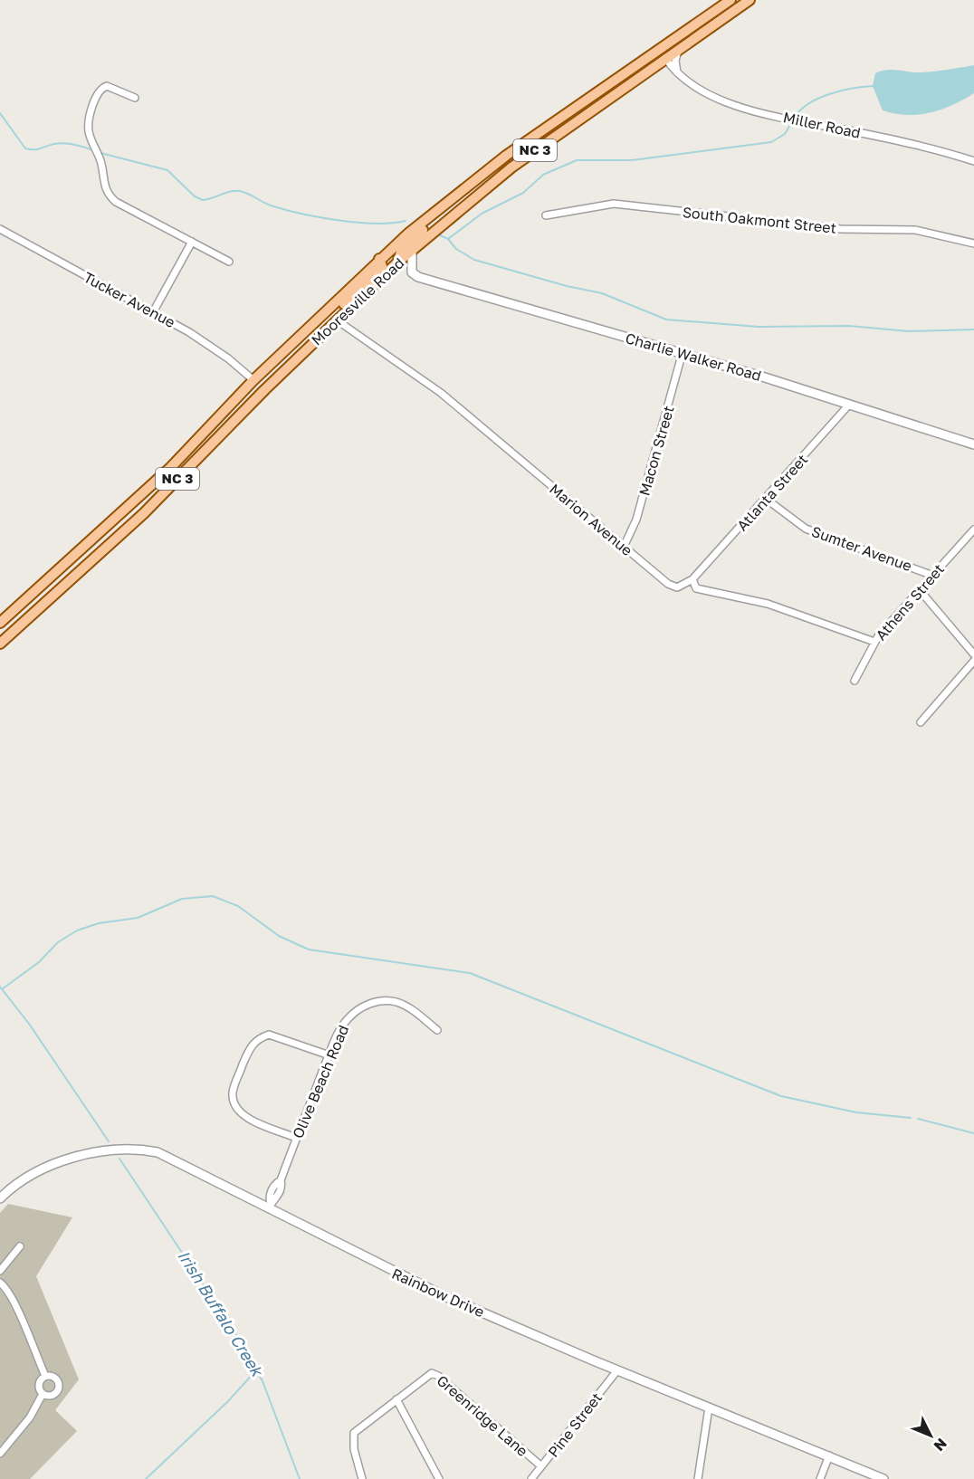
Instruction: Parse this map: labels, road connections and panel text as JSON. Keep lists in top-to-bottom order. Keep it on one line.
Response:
{"streets":{"main road":["NC 3","Mooresville Road"],"street":["Miller Road","South Oakmont Street","Tucker Avenue","Charlie Walker Road","Macon Street","Atlanta Street","Marion Avenue","Sumter Avenue","Athens Street","Olive Beach Road","Rainbow Drive","Greenridge Lane","Pine Street"]},"crossings":[["Miller Road","Mooresville Road"],["Tucker Avenue","Mooresville Road"],["Mooresville Road","Charlie Walker Road"],["Mooresville Road","Marion Avenue"],["Charlie Walker Road","Macon Street"],["Charlie Walker Road","Atlanta Street"],["Macon Street","Marion Avenue"],["Atlanta Street","Marion Avenue"],["Atlanta Street","Sumter Avenue"],["Sumter Avenue","Athens Street"],["Olive Beach Road","Rainbow Drive"],["Rainbow Drive","Pine Street"],["Greenridge Lane","Pine Street"]],"water":["Irish Buffalo Creek"],"north":"bottom right"}
